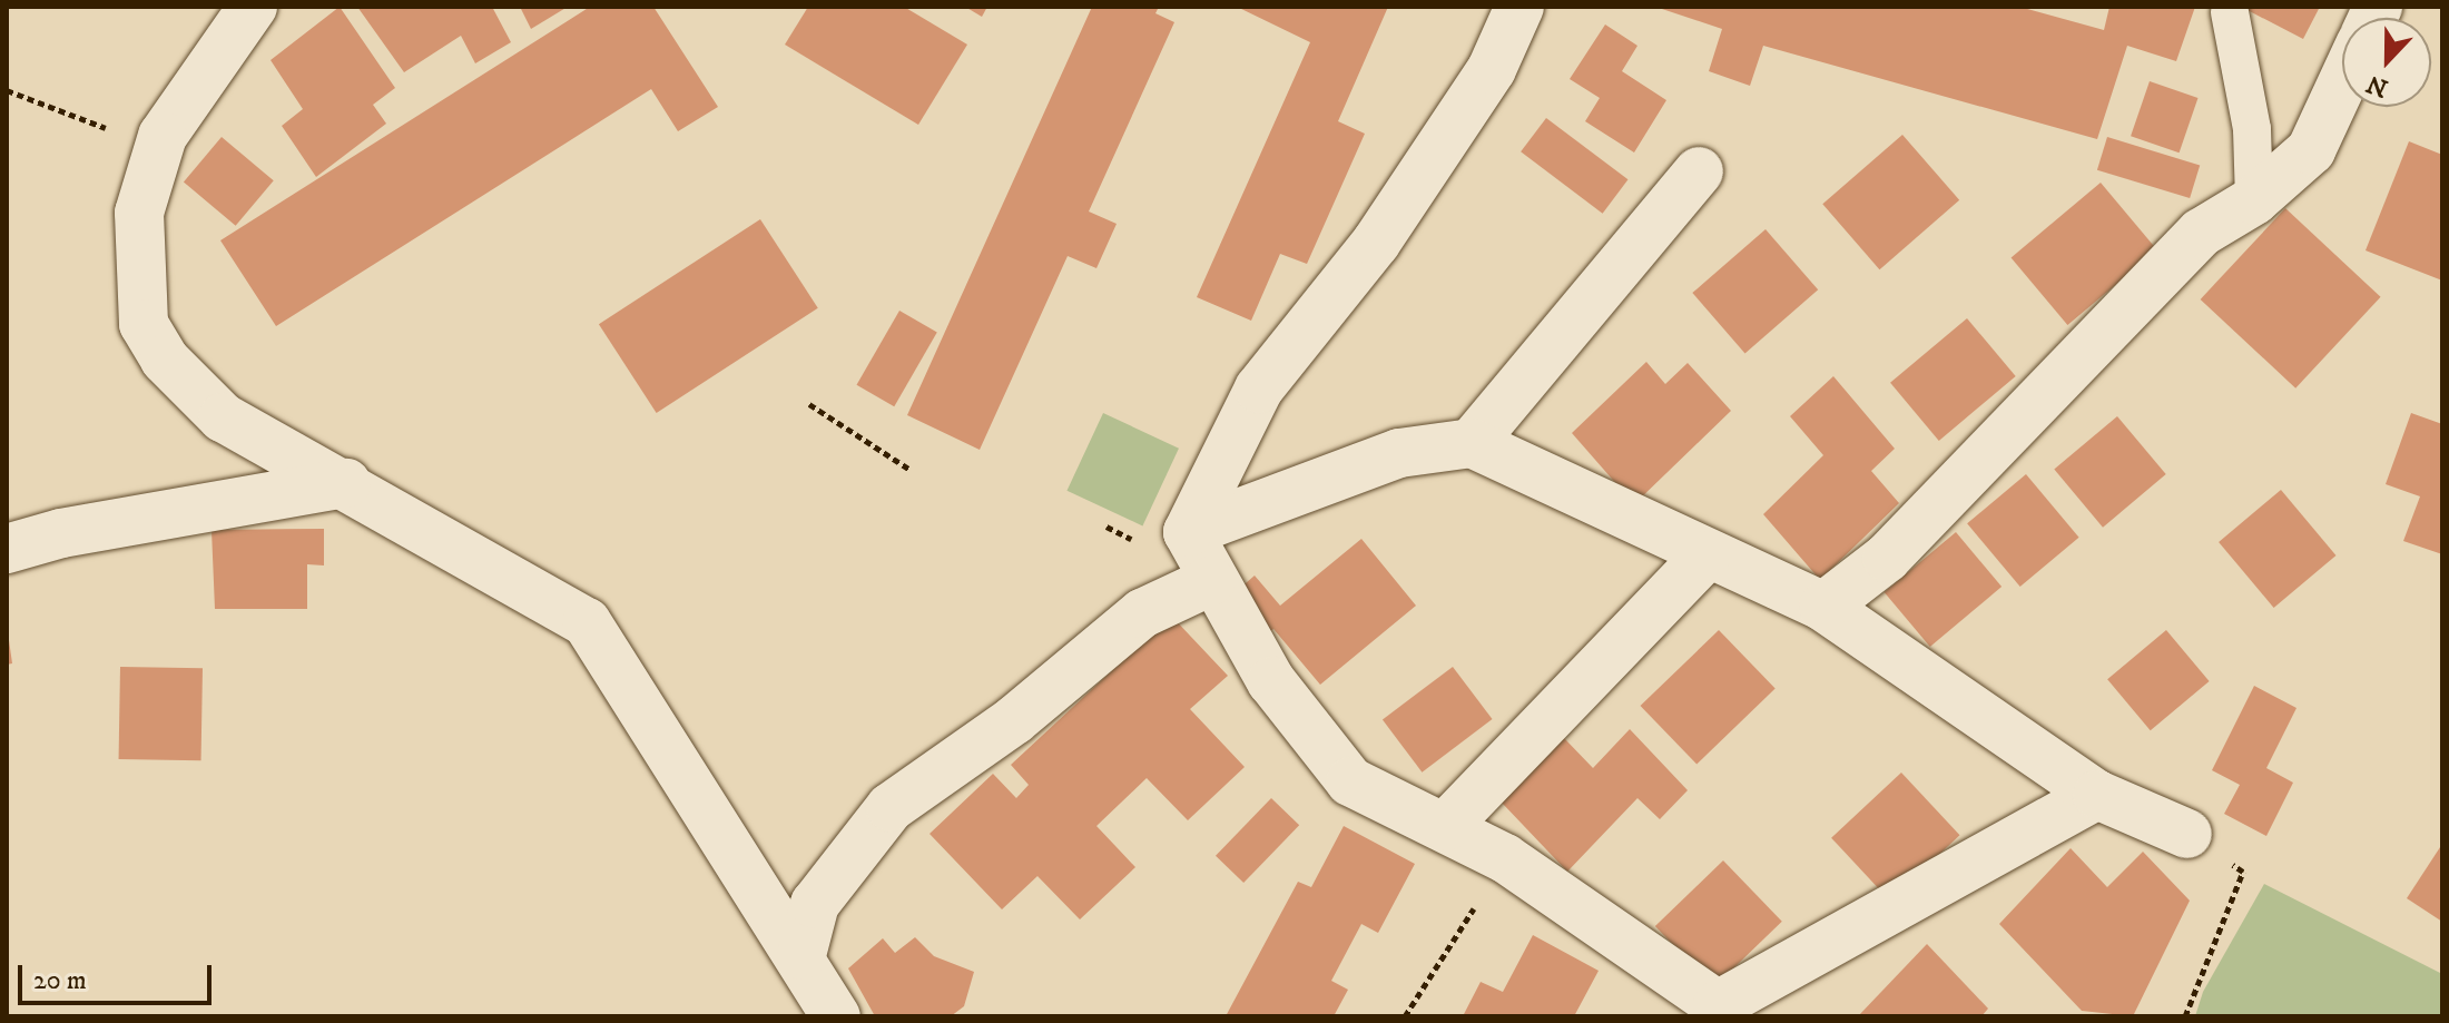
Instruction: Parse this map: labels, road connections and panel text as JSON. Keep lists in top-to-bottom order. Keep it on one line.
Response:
{"scale_bar":"20 m","north":"bottom"}
